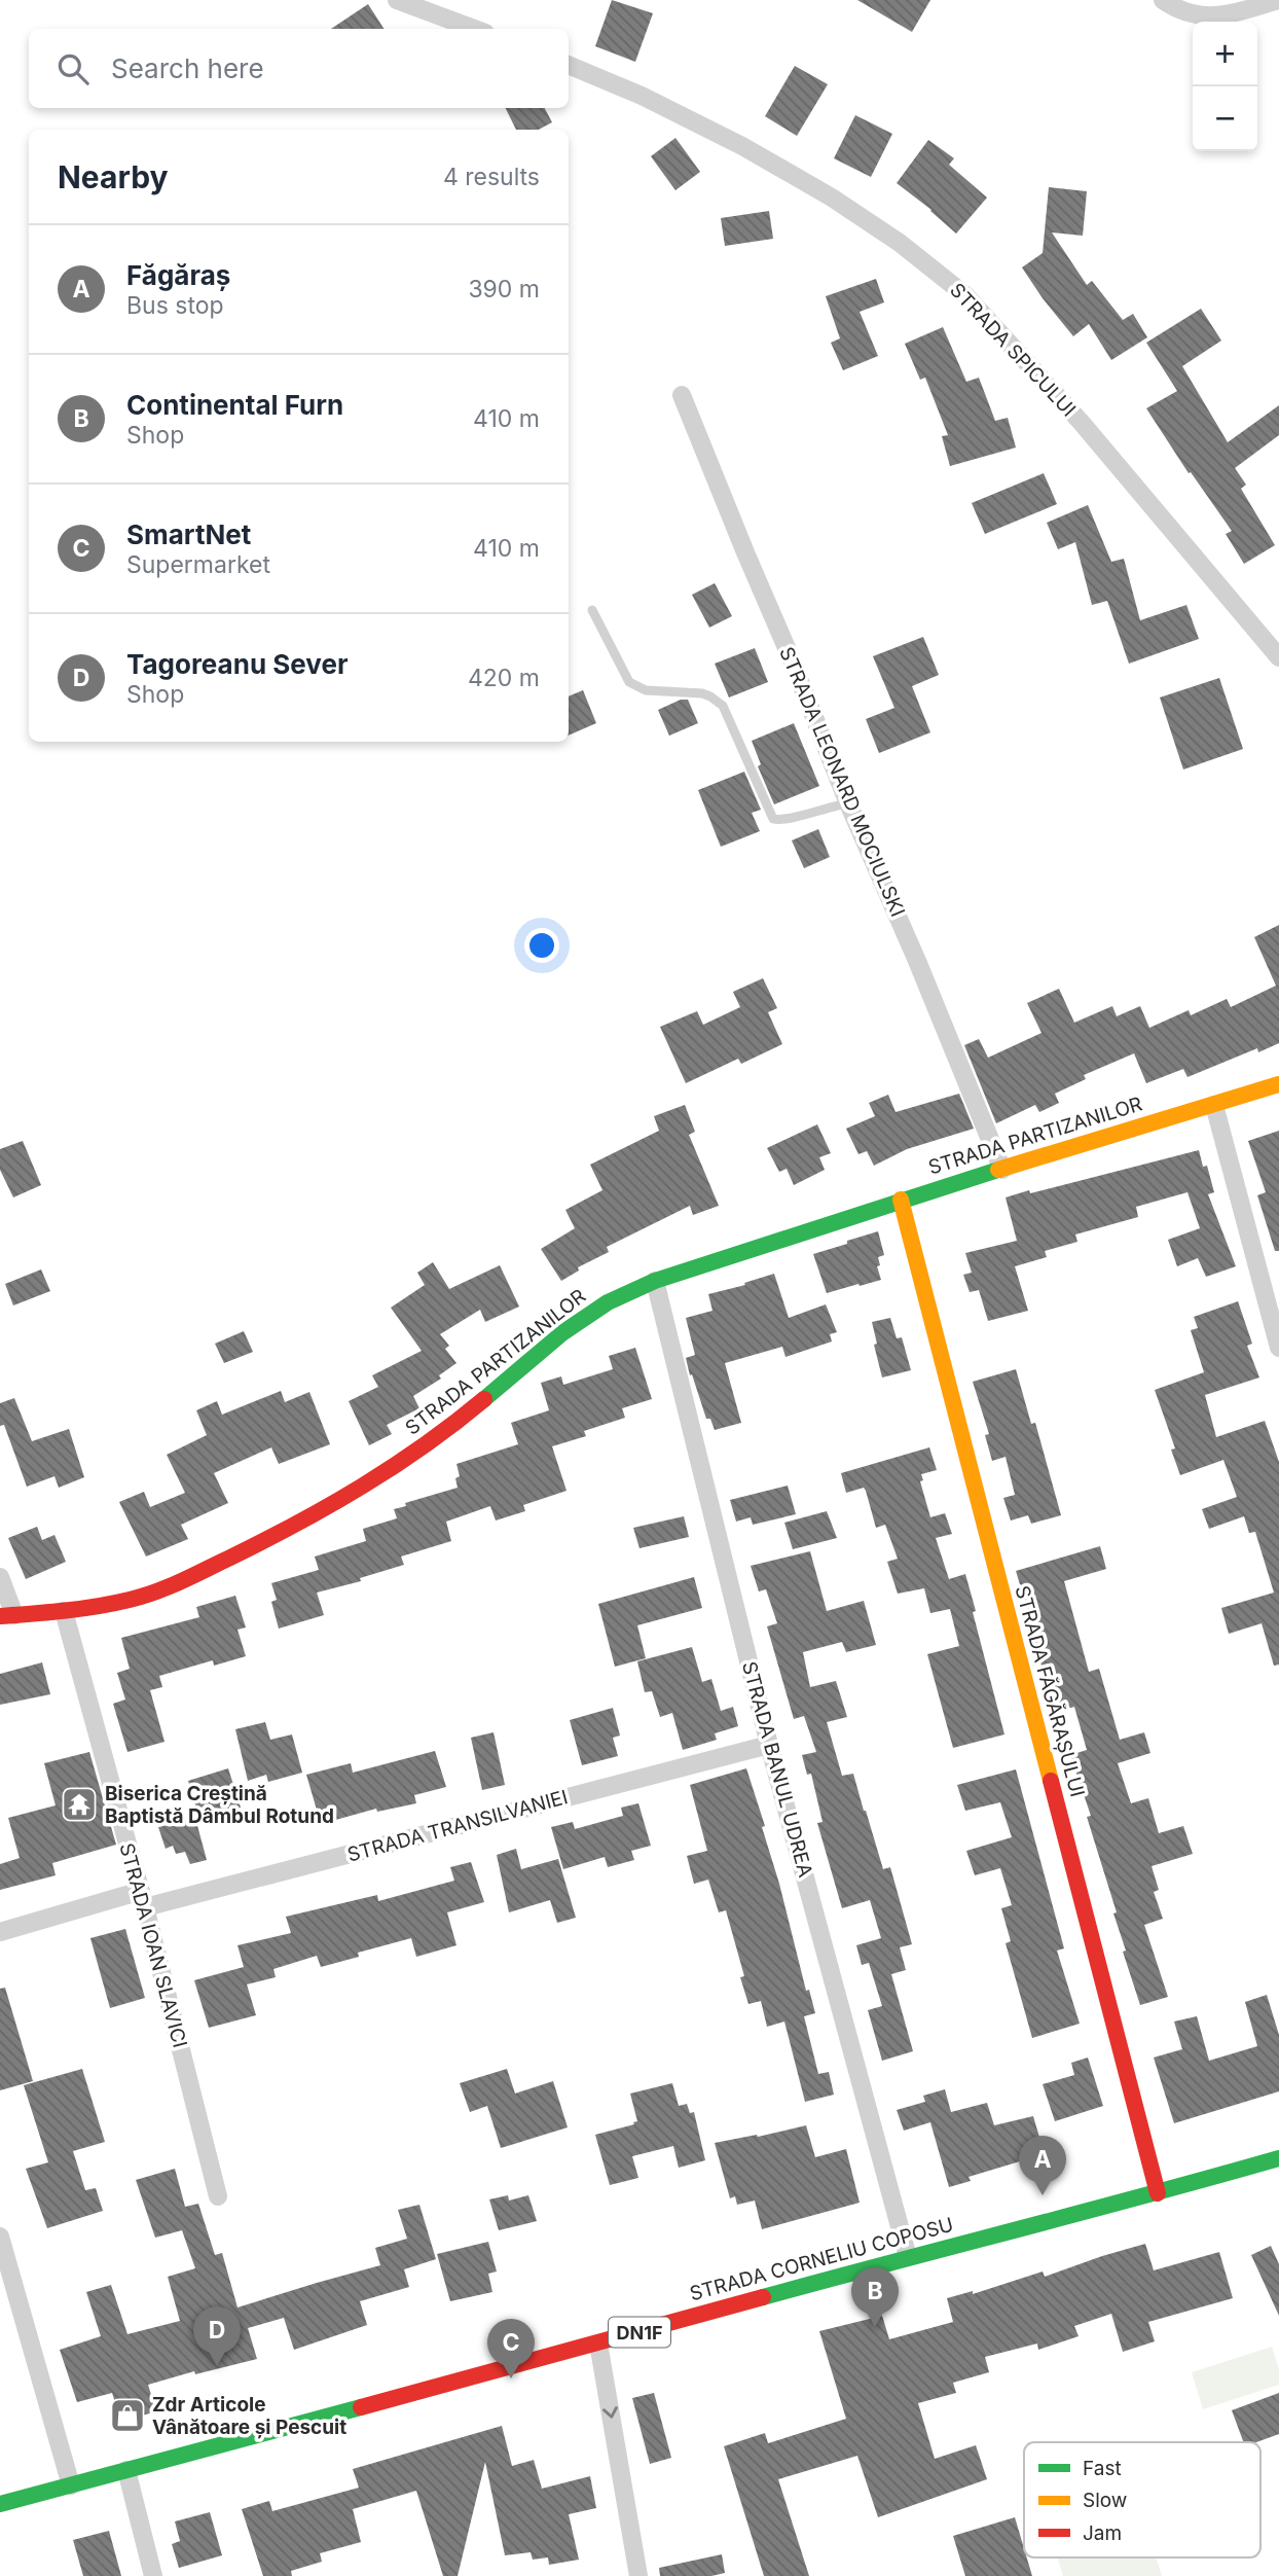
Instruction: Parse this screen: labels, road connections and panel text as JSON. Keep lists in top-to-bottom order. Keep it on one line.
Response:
{"streets":{"street":["STRADA SPICULUI","STRADA LEONARD MOCIULSKI","STRADA PARTIZANILOR","STRADA FĂGĂRAȘULUI","STRADA BANUL UDREA","STRADA TRANSILVANIEI","STRADA IOAN SLAVICI","STRADA CORNELIU COPOSU","DN1F"]},"crossings":[["STRADA LEONARD MOCIULSKI","STRADA PARTIZANILOR"],["STRADA PARTIZANILOR","STRADA FĂGĂRAȘULUI"],["STRADA PARTIZANILOR","STRADA BANUL UDREA"],["STRADA PARTIZANILOR","STRADA IOAN SLAVICI"],["STRADA FĂGĂRAȘULUI","STRADA CORNELIU COPOSU"],["STRADA BANUL UDREA","STRADA TRANSILVANIEI"],["STRADA BANUL UDREA","STRADA CORNELIU COPOSU"],["STRADA TRANSILVANIEI","STRADA IOAN SLAVICI"]],"places":{"temple":["Biserica Creștină Baptistă Dâmbul Rotund"],"shop":["Zdr Articole Vânătoare și Pescuit"]},"legend":["Fast","Slow","Jam"],"page":{"map_buttons":["+","−"],"search":"Search here","heading":["Nearby","4 results"],"list":[{"mark":"A","name":"Făgăraș","note":"Bus stop","value":"390 m"},{"mark":"B","name":"Continental Furn","note":"Shop","value":"410 m"},{"mark":"C","name":"SmartNet","note":"Supermarket","value":"410 m"},{"mark":"D","name":"Tagoreanu Sever","note":"Shop","value":"420 m"}],"pins":["A","B","D","C"]}}
